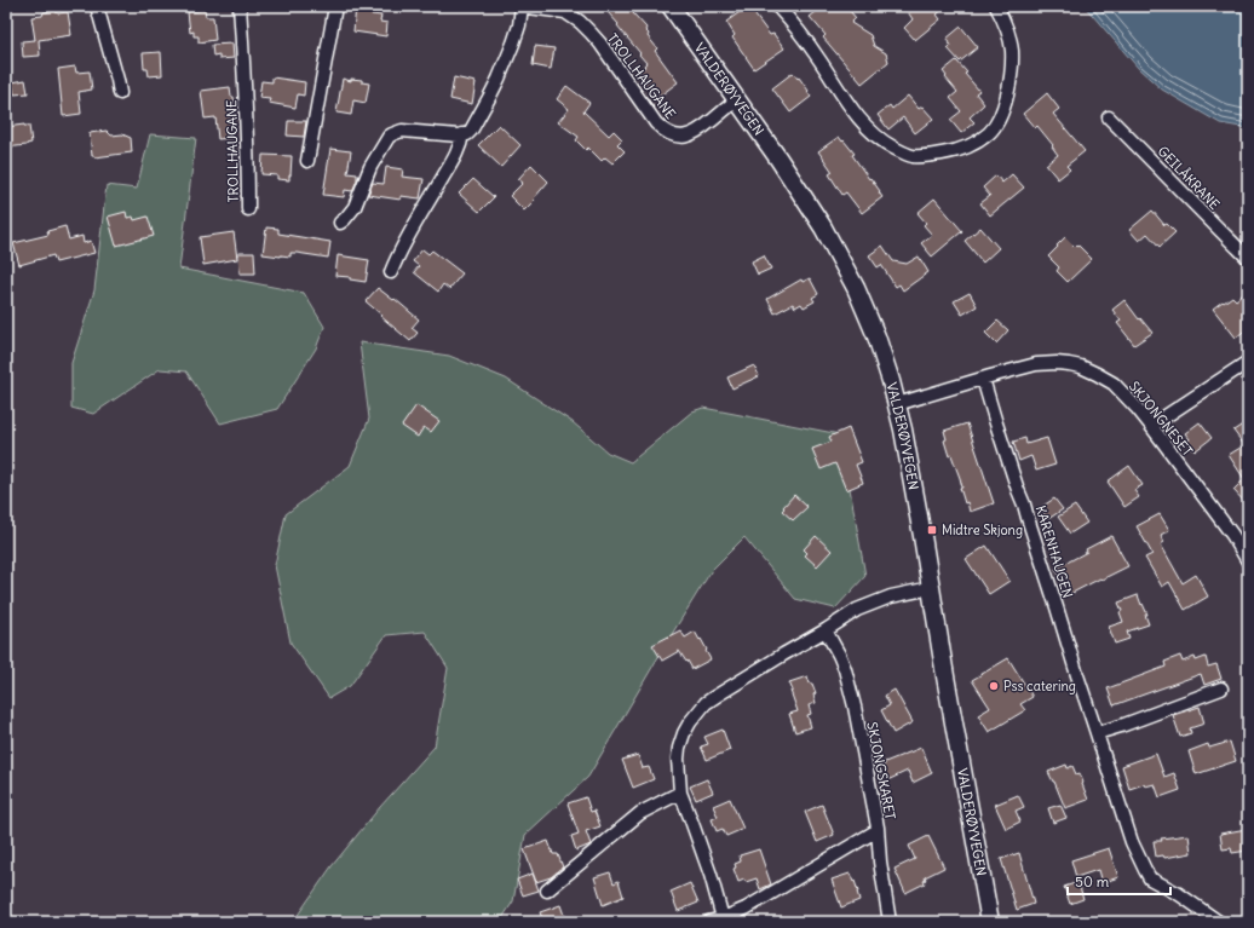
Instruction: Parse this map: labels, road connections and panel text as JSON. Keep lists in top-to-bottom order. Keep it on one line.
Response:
{"streets":{"main road":["VALDERØYVEGEN"],"street":["TROLLHAUGANE","GEILÅKRANE","SKJONGNESET","KARENHAUGEN","SKJONGSKARET"]},"crossings":[["TROLLHAUGANE","VALDERØYVEGEN"],["VALDERØYVEGEN","SKJONGNESET"],["SKJONGNESET","KARENHAUGEN"]],"places":{"transit":["Midtre Skjong"],"other":["Pss catering"]},"scale_bar":"50 m"}
